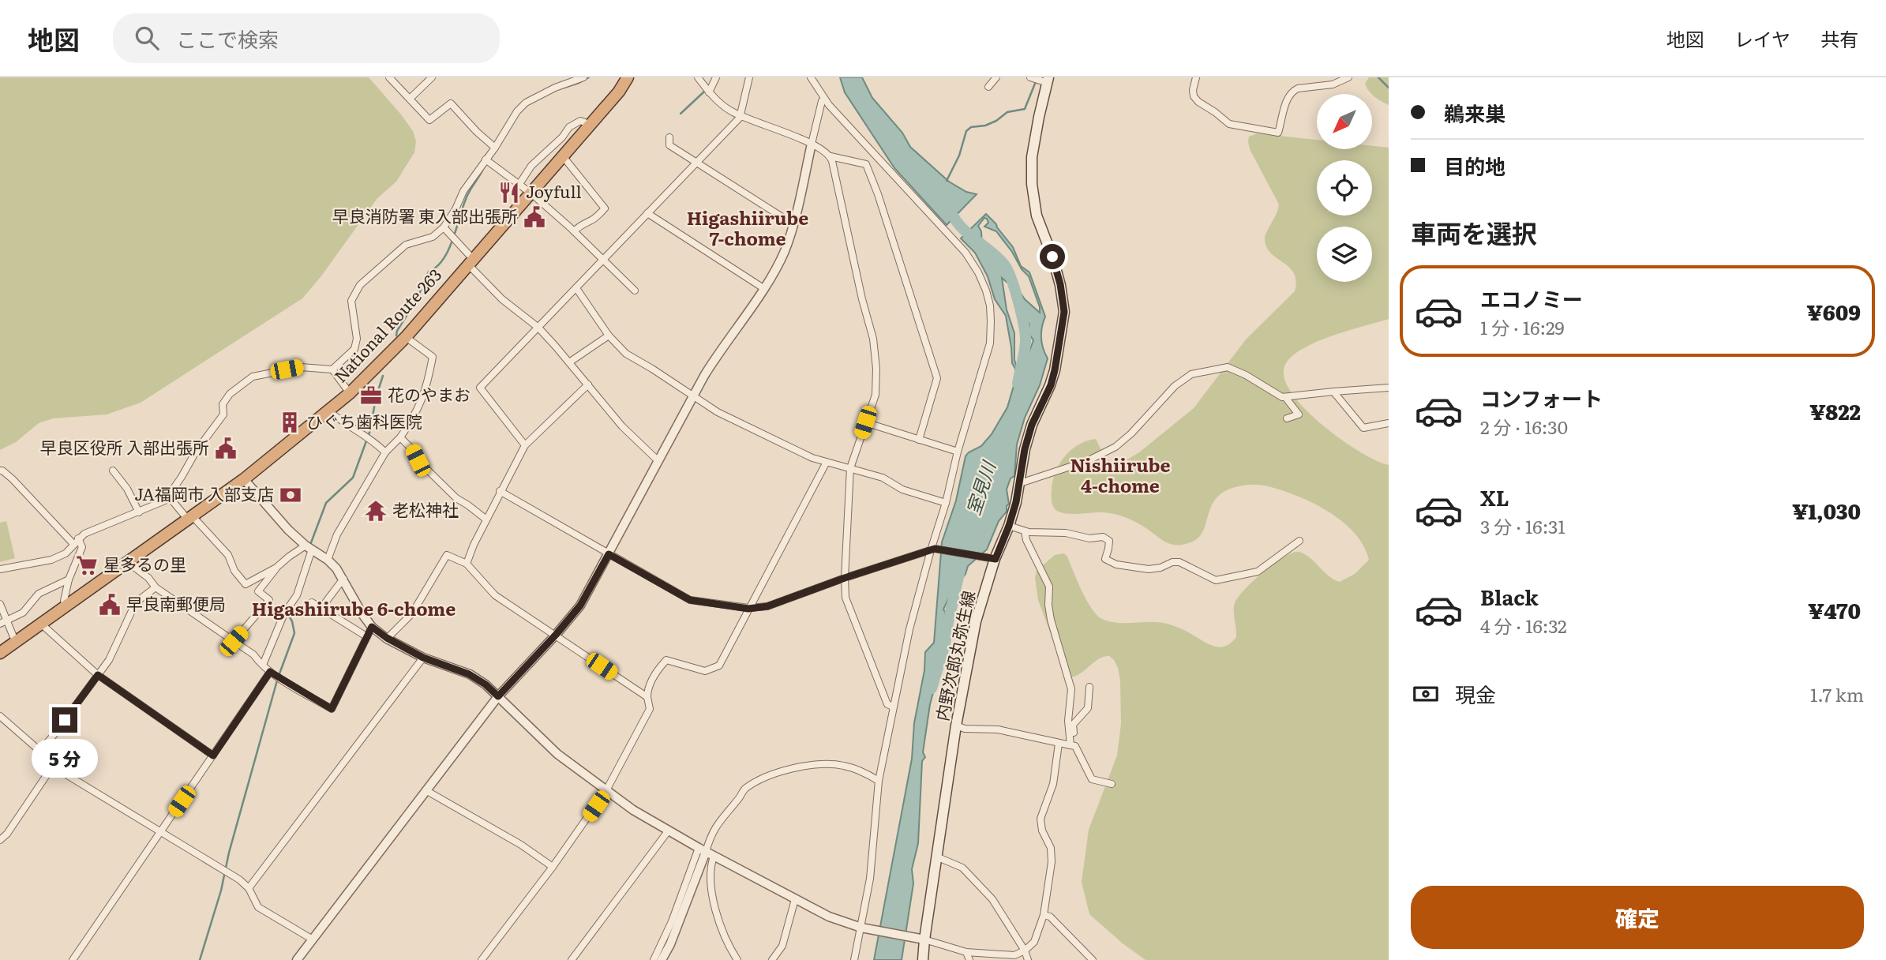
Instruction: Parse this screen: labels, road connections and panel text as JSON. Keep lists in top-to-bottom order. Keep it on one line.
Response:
{"streets":{"highway":["National Route 263"],"main road":["内野次郎丸弥生線"]},"districts":["Higashiirube 7-chome","Nishiirube 4-chome","Higashiirube 6-chome"],"water":["室見川"],"places":{"restaurant":["Joyfull"],"public building":["早良消防署 東入部出張所","早良区役所 入部出張所","早良南郵便局"],"office":["花のやまお"],"building":["ひぐち歯科医院"],"bank":["JA福岡市 入部支店"],"temple":["老松神社"],"supermarket":["星多るの里"]},"north":"bottom left","page":{"header":"地図","search":"ここで検索","nav":["地図","レイヤ","共有"],"banner":["鵜来巣","目的地"],"heading":"車両を選択","list":[{"name":"エコノミー","note":"1 分 · 16:29","value":"¥609"},{"name":"コンフォート","note":"2 分 · 16:30","value":"¥822"},{"name":"XL","note":"3 分 · 16:31","value":"¥1,030"},{"name":"Black","note":"4 分 · 16:32","value":"¥470"}],"pay":["現金","1.7 km"],"bubble":"5 分","buttons":"確定"}}
